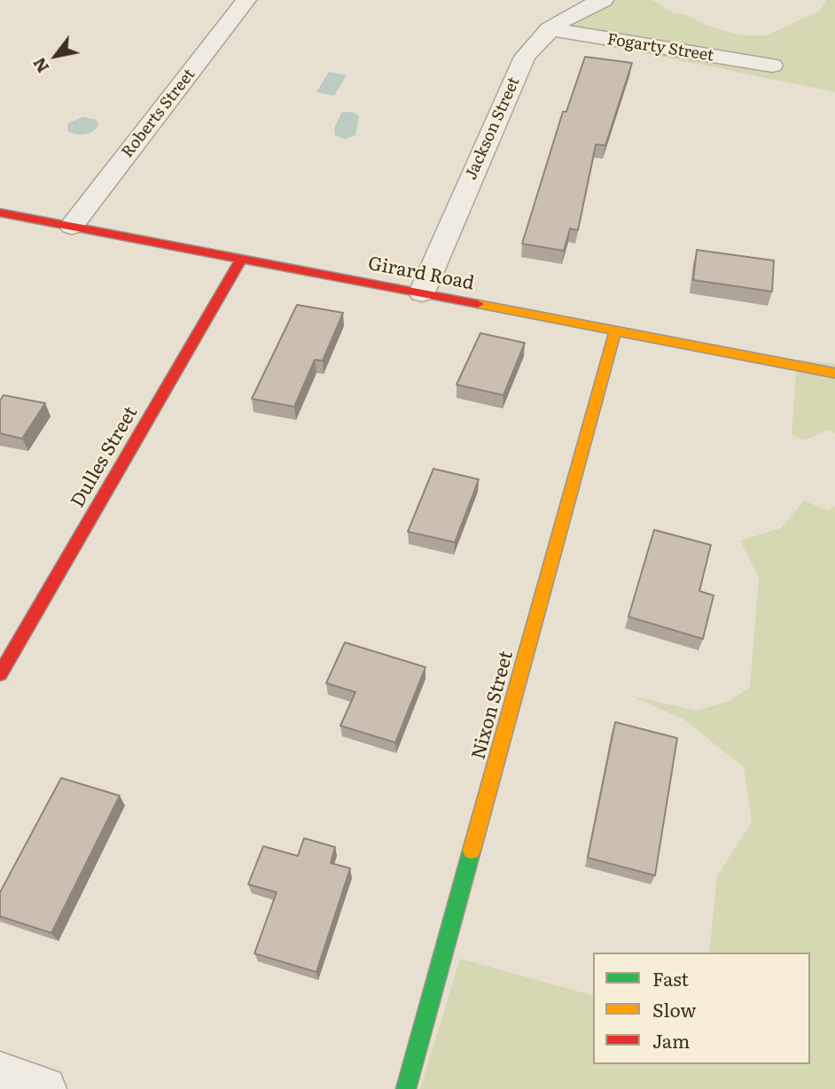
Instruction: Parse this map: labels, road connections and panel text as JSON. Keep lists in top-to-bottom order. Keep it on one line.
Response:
{"streets":{"street":["Fogarty Street","Roberts Street","Jackson Street","Girard Road","Dulles Street","Nixon Street"]},"crossings":[["Fogarty Street","Jackson Street"],["Roberts Street","Girard Road"],["Jackson Street","Girard Road"],["Girard Road","Dulles Street"],["Girard Road","Nixon Street"]],"legend":["Fast","Slow","Jam"],"north":"bottom left"}
